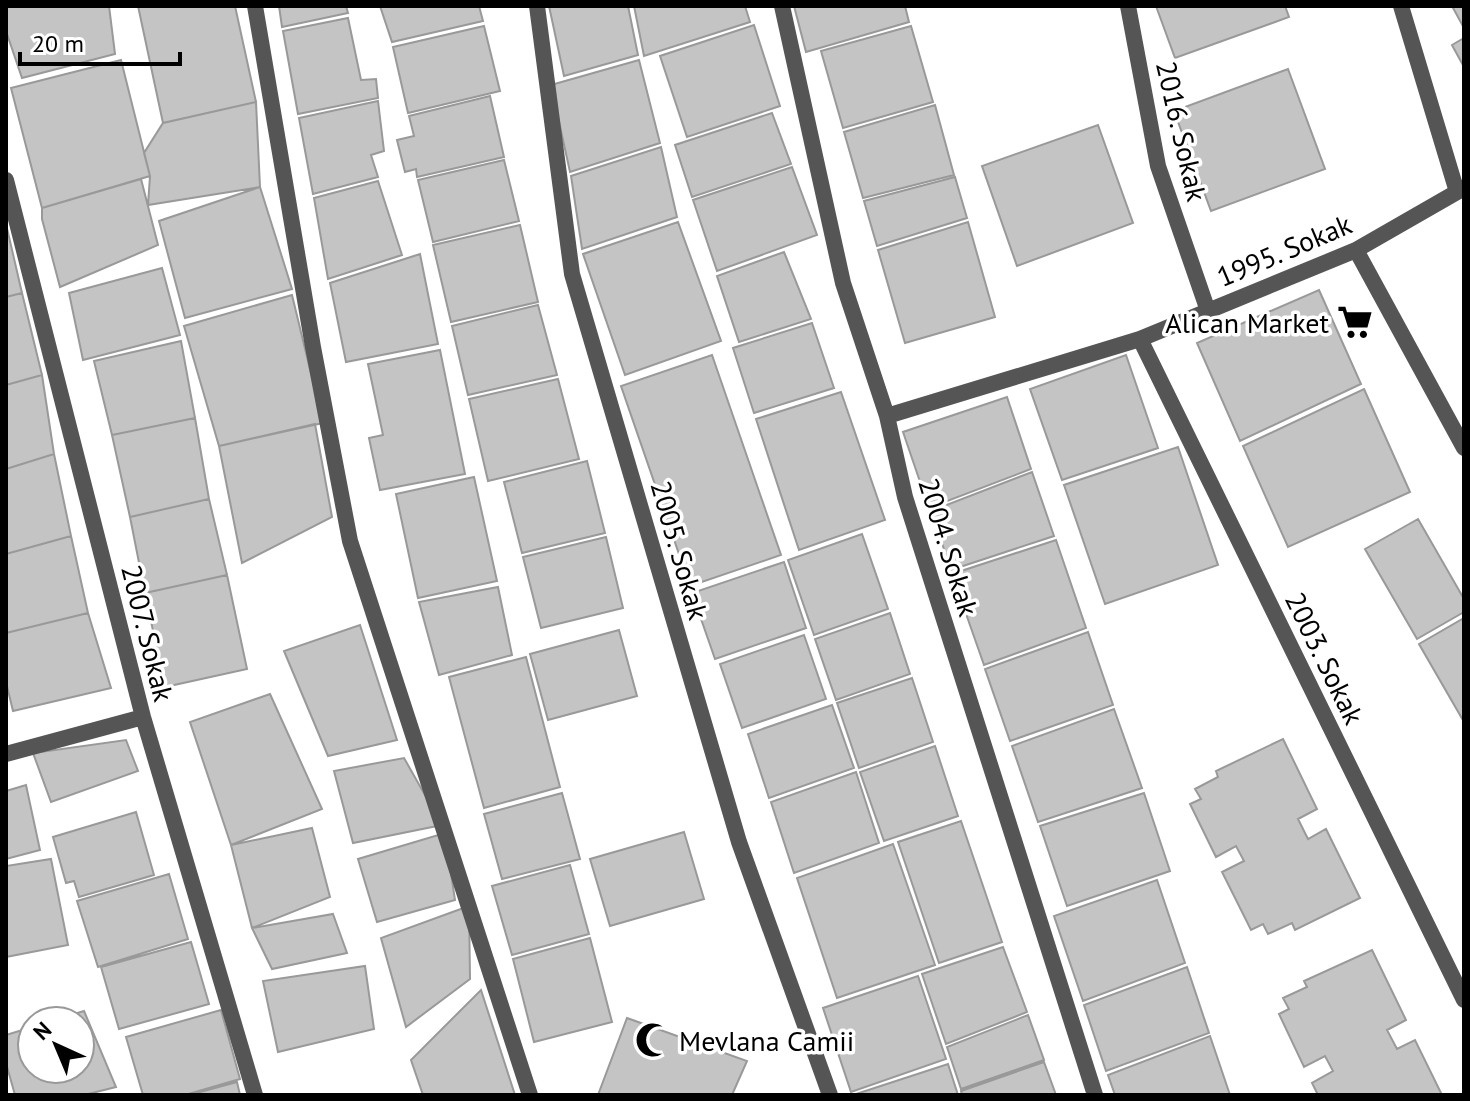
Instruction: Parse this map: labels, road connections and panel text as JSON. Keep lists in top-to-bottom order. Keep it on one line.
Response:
{"streets":{"street":["2016. Sokak","1995. Sokak","2004. Sokak","2005. Sokak","2007. Sokak","2003. Sokak"]},"crossings":[["2016. Sokak","1995. Sokak"],["1995. Sokak","2004. Sokak"],["1995. Sokak","2003. Sokak"]],"places":{"supermarket":["Alican Market"],"mosque":["Mevlana Camii"]},"scale_bar":"20 m","north":"top left"}
